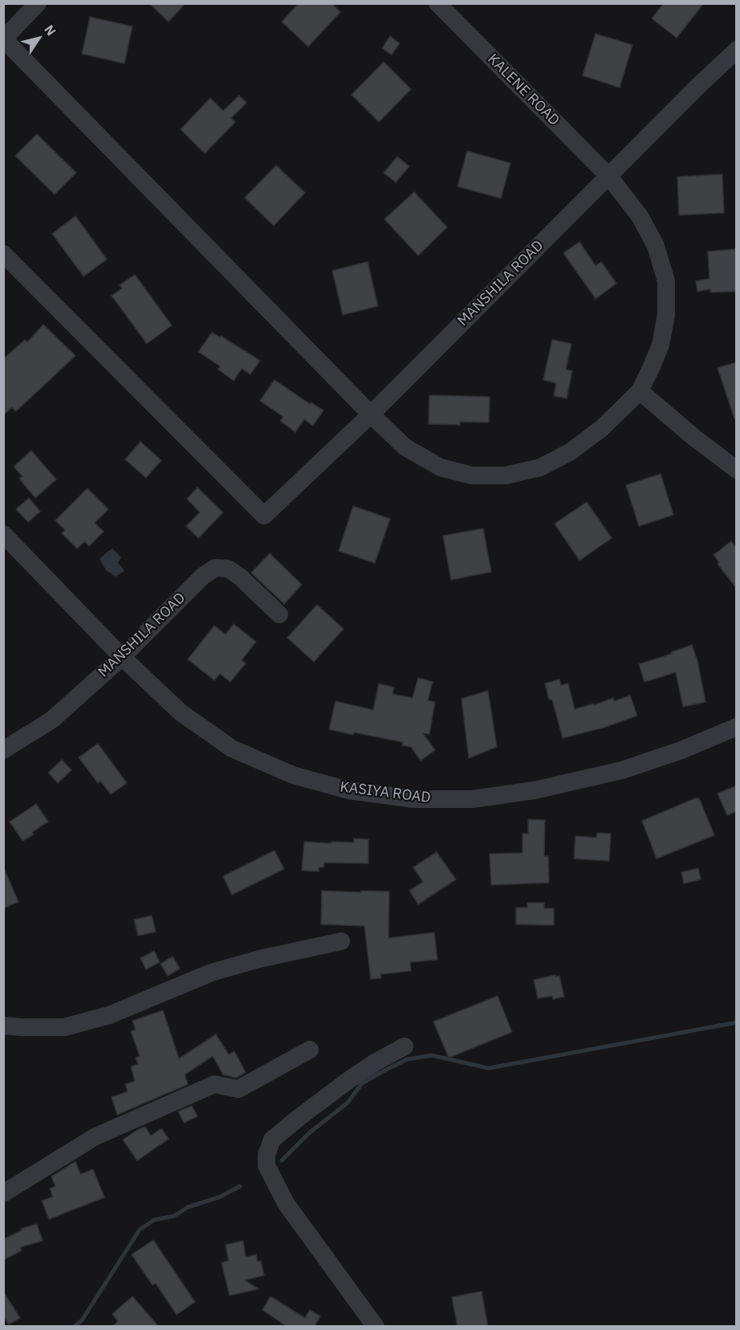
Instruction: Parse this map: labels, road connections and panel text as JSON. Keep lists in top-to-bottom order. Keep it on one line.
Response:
{"streets":{"street":["KALENE ROAD","MANSHILA ROAD","KASIYA ROAD"]},"crossings":[["KALENE ROAD","MANSHILA ROAD"],["MANSHILA ROAD","KASIYA ROAD"]],"north":"top right"}
